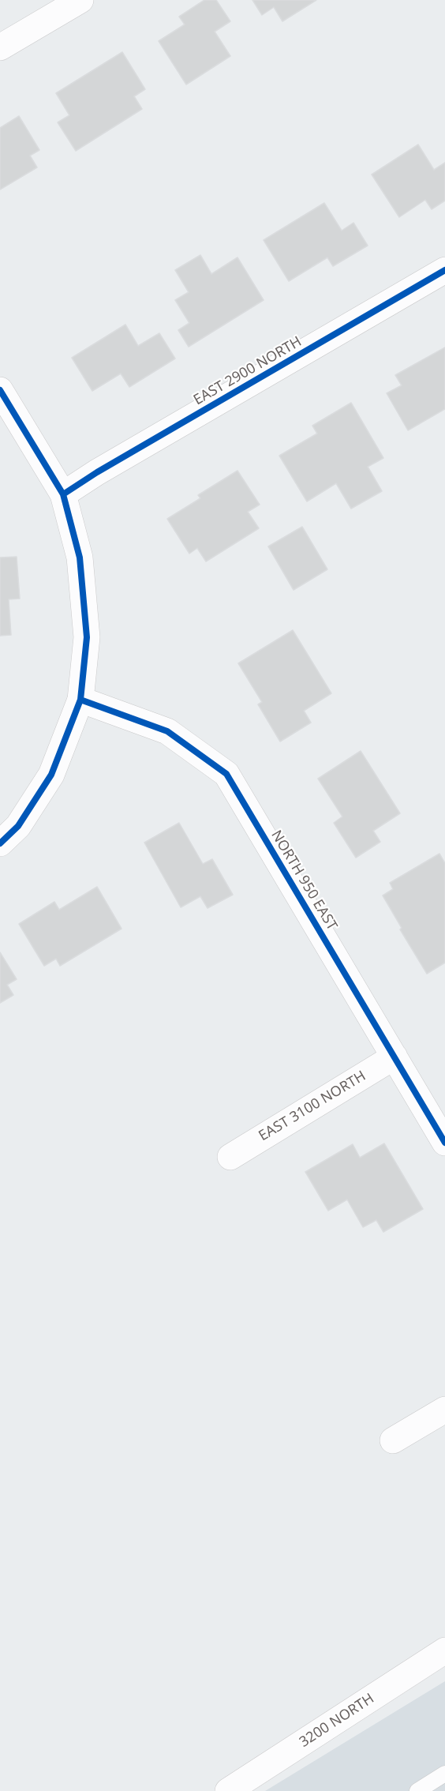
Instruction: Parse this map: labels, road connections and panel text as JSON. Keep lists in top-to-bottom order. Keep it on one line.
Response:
{"streets":{"street":["EAST 2900 NORTH","NORTH 950 EAST","EAST 3100 NORTH","3200 NORTH"]},"crossings":[["NORTH 950 EAST","EAST 3100 NORTH"]]}
